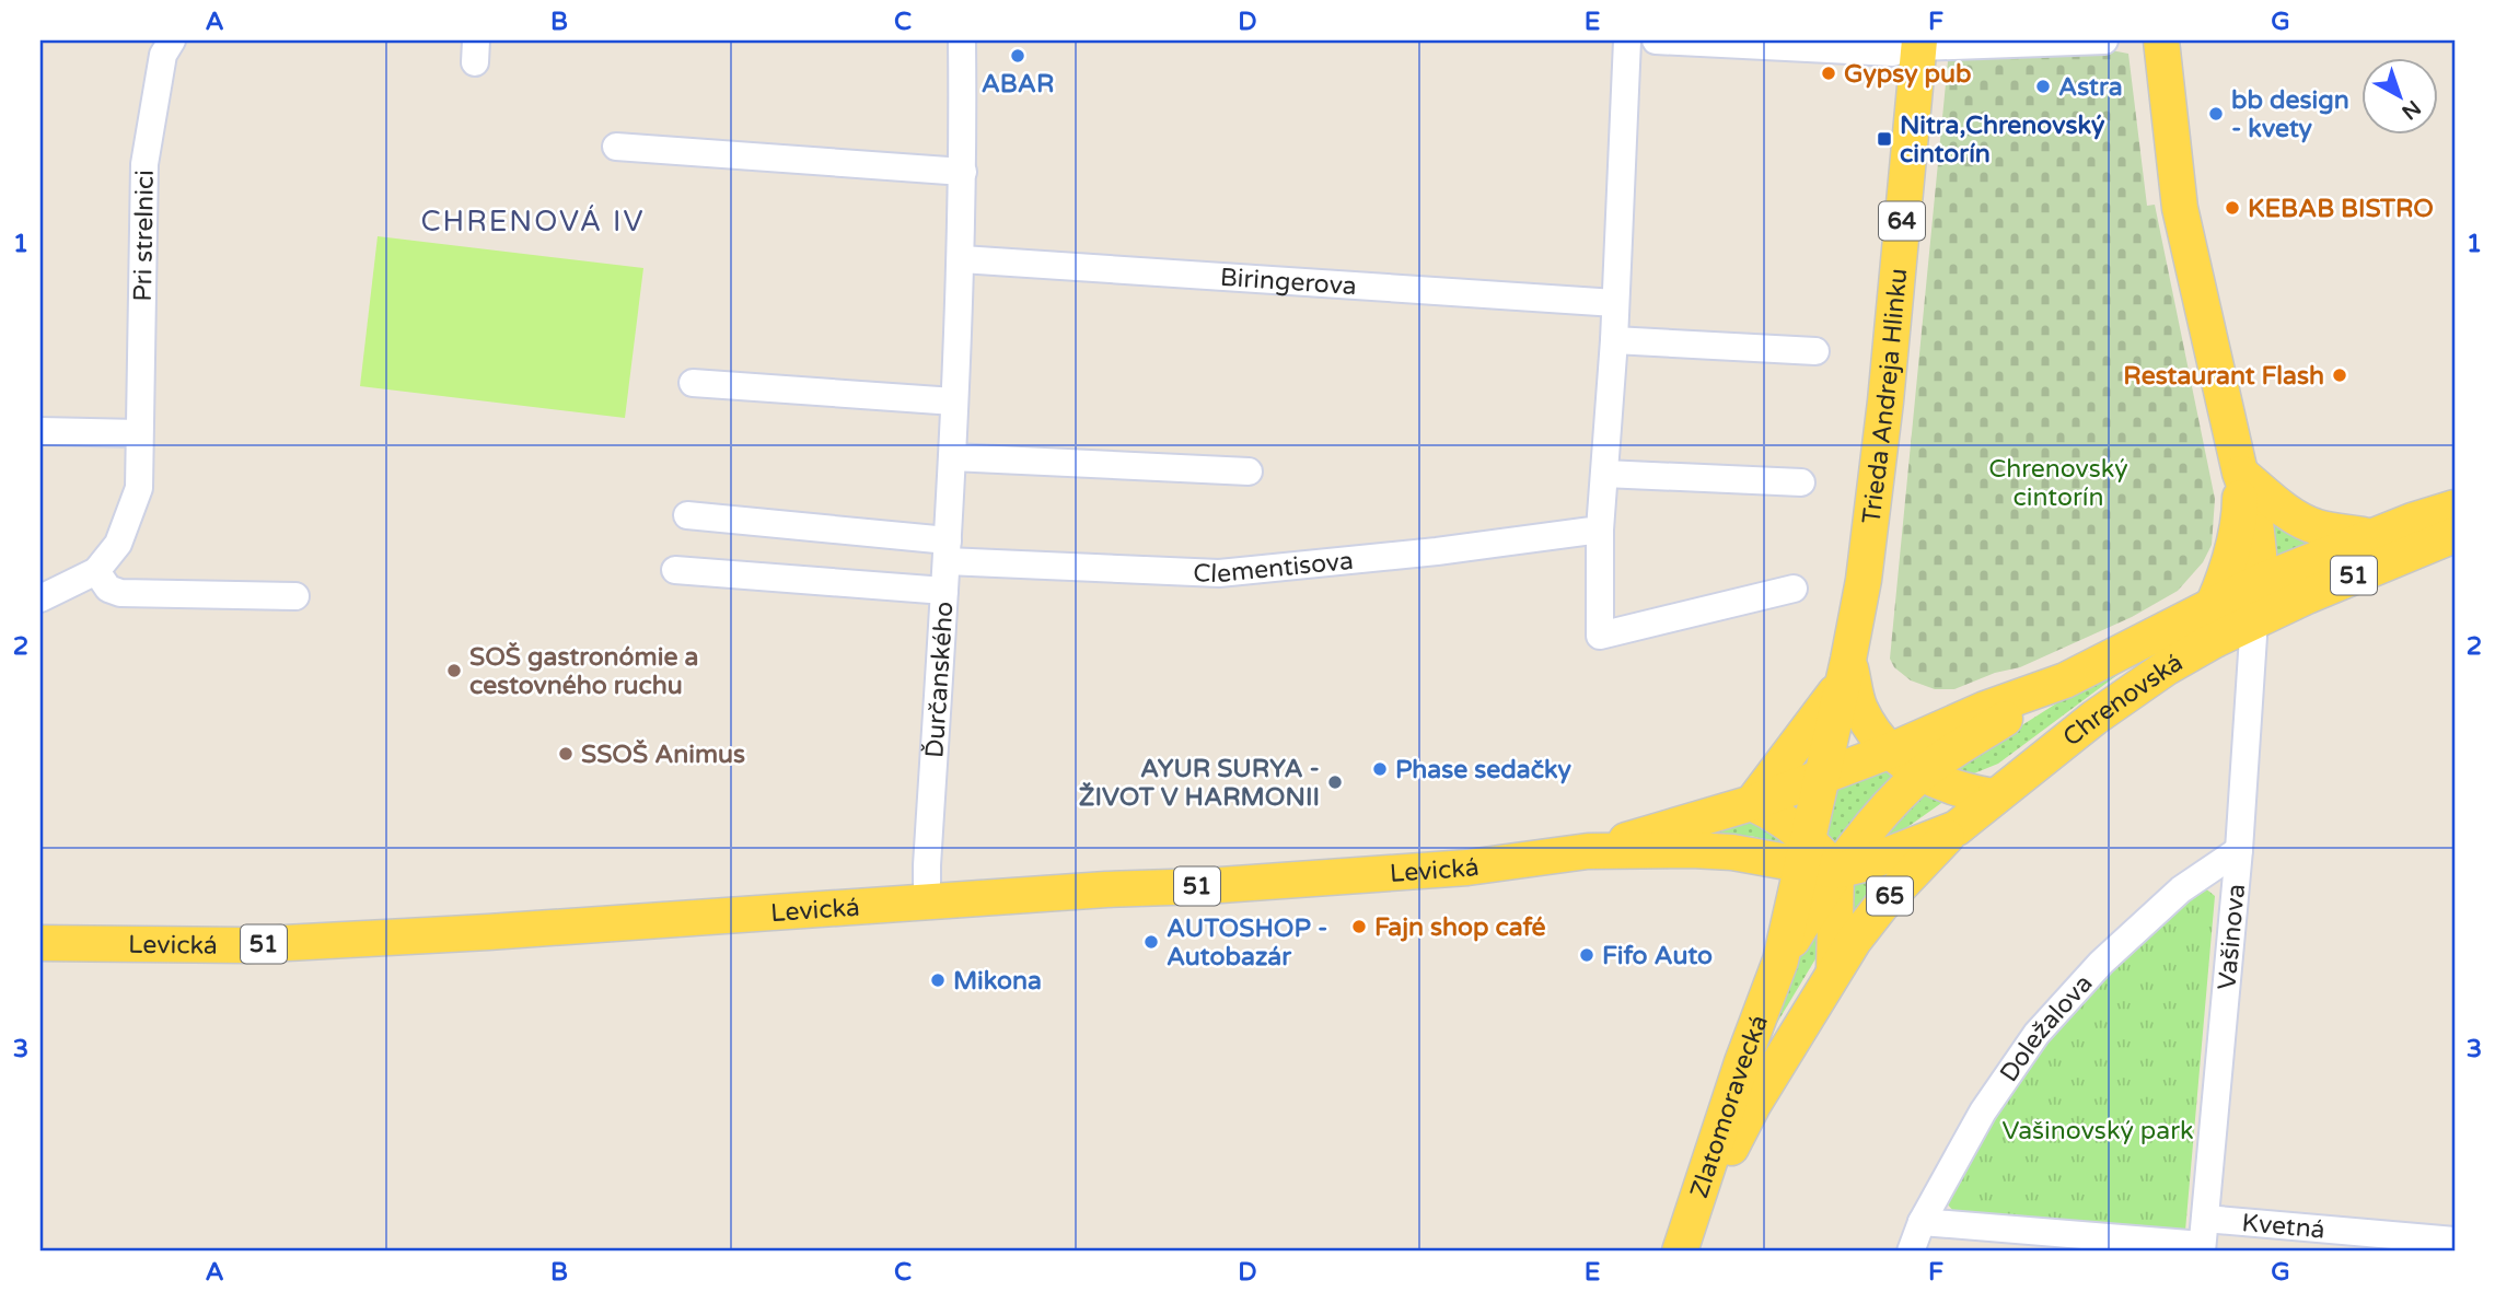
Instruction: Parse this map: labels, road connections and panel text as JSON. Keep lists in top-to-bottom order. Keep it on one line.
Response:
{"streets":{"main road":["64","Trieda Andreja Hlinku","51","Chrenovská","Levická","65","Zlatomoravecká"],"street":["Pri strelnici","Biringerova","Clementisova","Ďurčanského","Vašinova","Doležalova","Kvetná"]},"crossings":[["64","Trieda Andreja Hlinku"],["64","Chrenovská"],["64","65"],["Biringerova","Ďurčanského"],["Trieda Andreja Hlinku","65"],["Clementisova","Ďurčanského"],["51","Chrenovská"],["51","Levická"],["51","65"],["Ďurčanského","Levická"],["Chrenovská","Levická"],["Chrenovská","65"],["Chrenovská","Vašinova"],["Levická","65"],["65","Zlatomoravecká"],["Vašinova","Doležalova"],["Vašinova","Kvetná"],["Doležalova","Kvetná"]],"districts":["CHRENOVÁ IV"],"parks":["Chrenovský cintorín","Vašinovský park"],"places":{"other":["ABAR","Gypsy pub","Astra","bb design - kvety","KEBAB BISTRO","Restaurant Flash","SOŠ gastronómie a cestovného ruchu","SSOŠ Animus","Phase sedačky","AYUR SURYA - ŽIVOT V HARMONII","Fajn shop café","AUTOSHOP - Autobazár","Fifo Auto","Mikona"],"transit":["Nitra,Chrenovský cintorín"]},"north":"bottom right","grid":{"columns":["A","B","C","D","E","F","G"],"rows":["1","2","3"]}}
